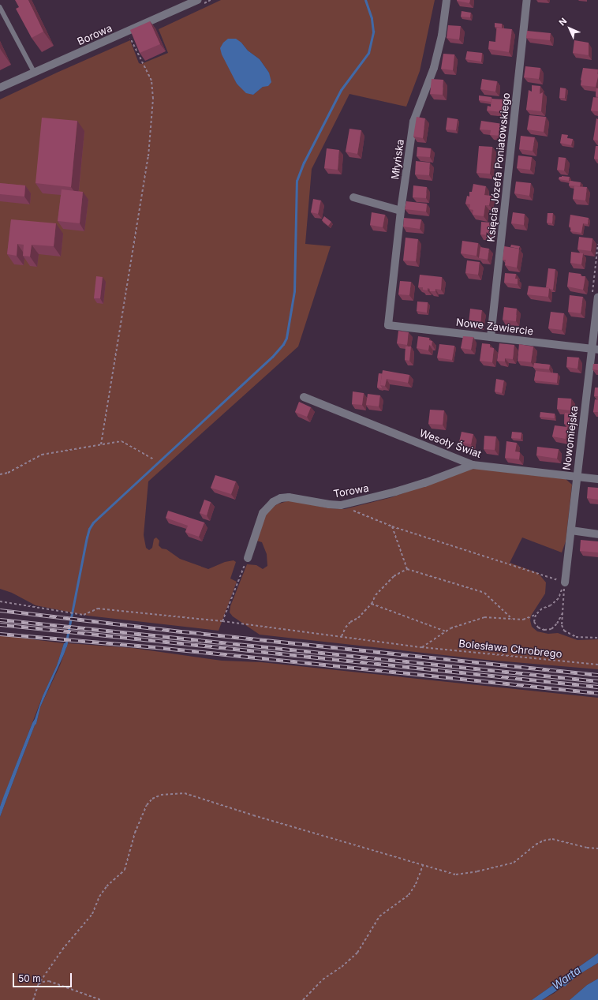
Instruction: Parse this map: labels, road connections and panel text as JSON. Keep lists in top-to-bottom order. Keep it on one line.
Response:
{"streets":{"street":["Borowa","Młyńska","Księcia Józefa Poniatowskiego","Nowe Zawiercie","Nowomiejska","Wesoły Świat","Torowa"],"path":["Bolesława Chrobrego"]},"crossings":[["Młyńska","Nowe Zawiercie"],["Księcia Józefa Poniatowskiego","Nowe Zawiercie"],["Nowe Zawiercie","Nowomiejska"],["Nowomiejska","Wesoły Świat"],["Wesoły Świat","Torowa"]],"water":["Warta"],"scale_bar":"50 m","north":"top left"}
